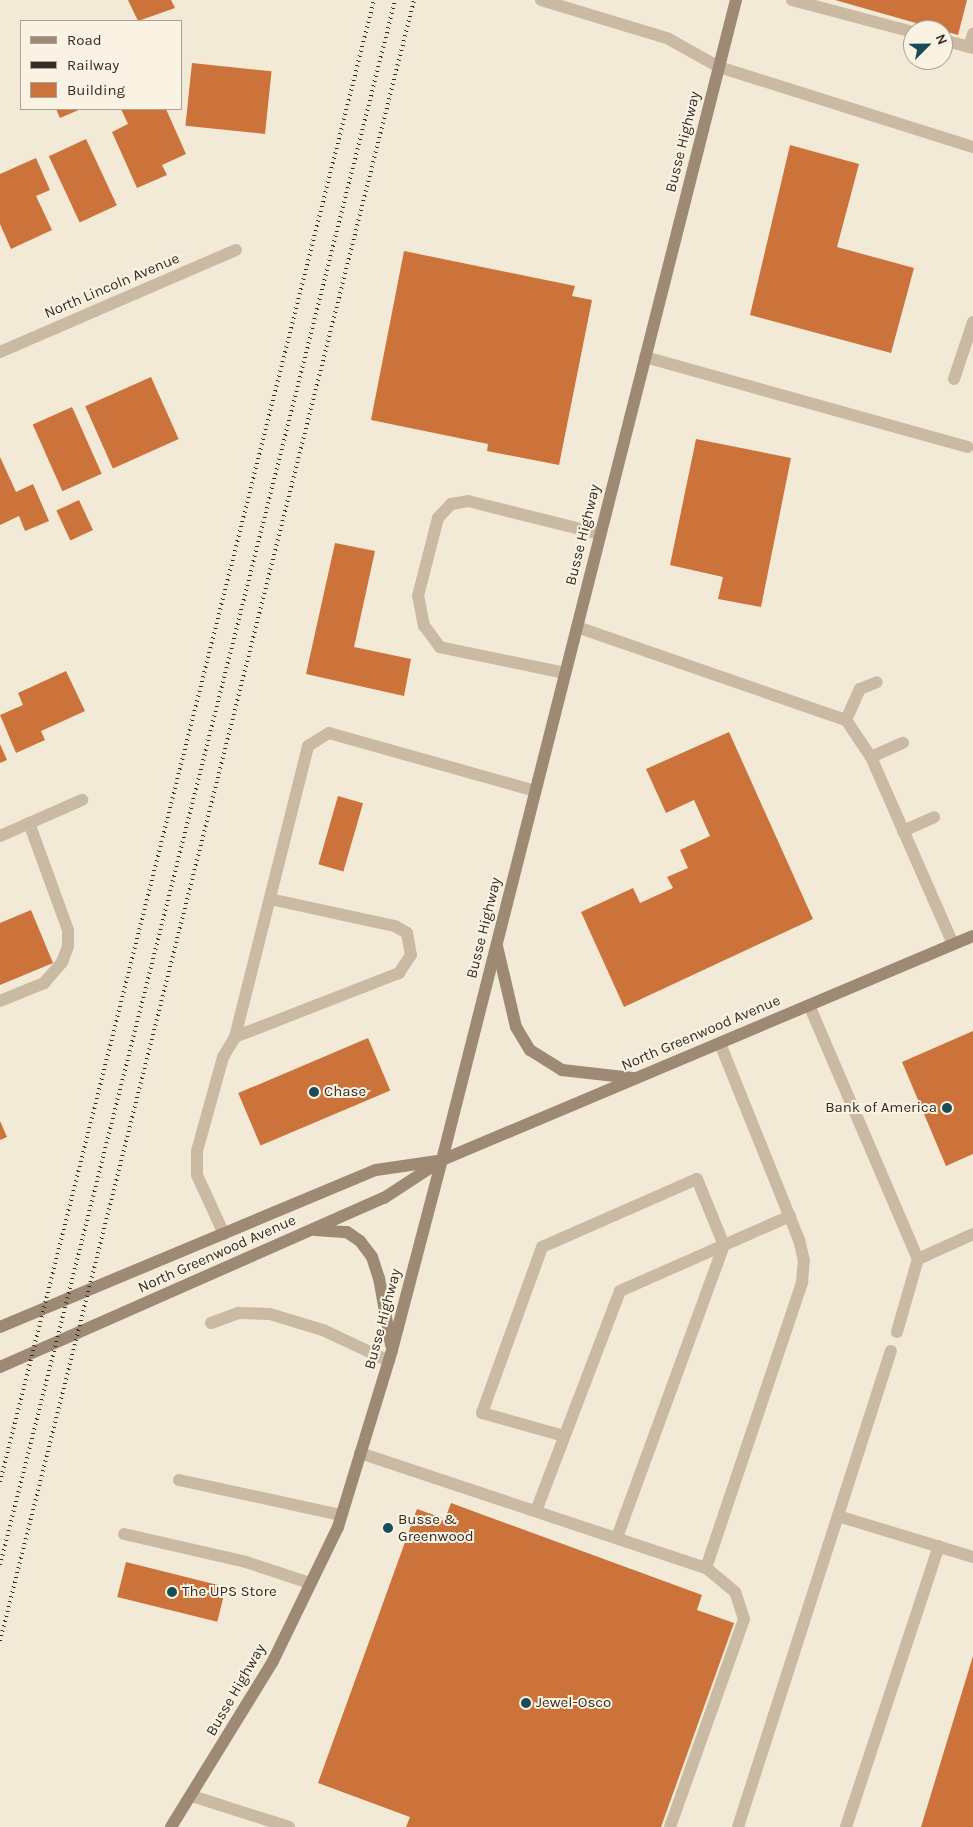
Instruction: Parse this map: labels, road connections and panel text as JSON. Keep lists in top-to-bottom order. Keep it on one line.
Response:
{"streets":{"main road":["Busse Highway","North Greenwood Avenue"],"street":["North Lincoln Avenue"]},"crossings":[["Busse Highway","North Greenwood Avenue"]],"places":["Chase","Bank of America","Busse & Greenwood","The UPS Store","Jewel-Osco"],"legend":["Road","Railway","Building"],"north":"top right"}
